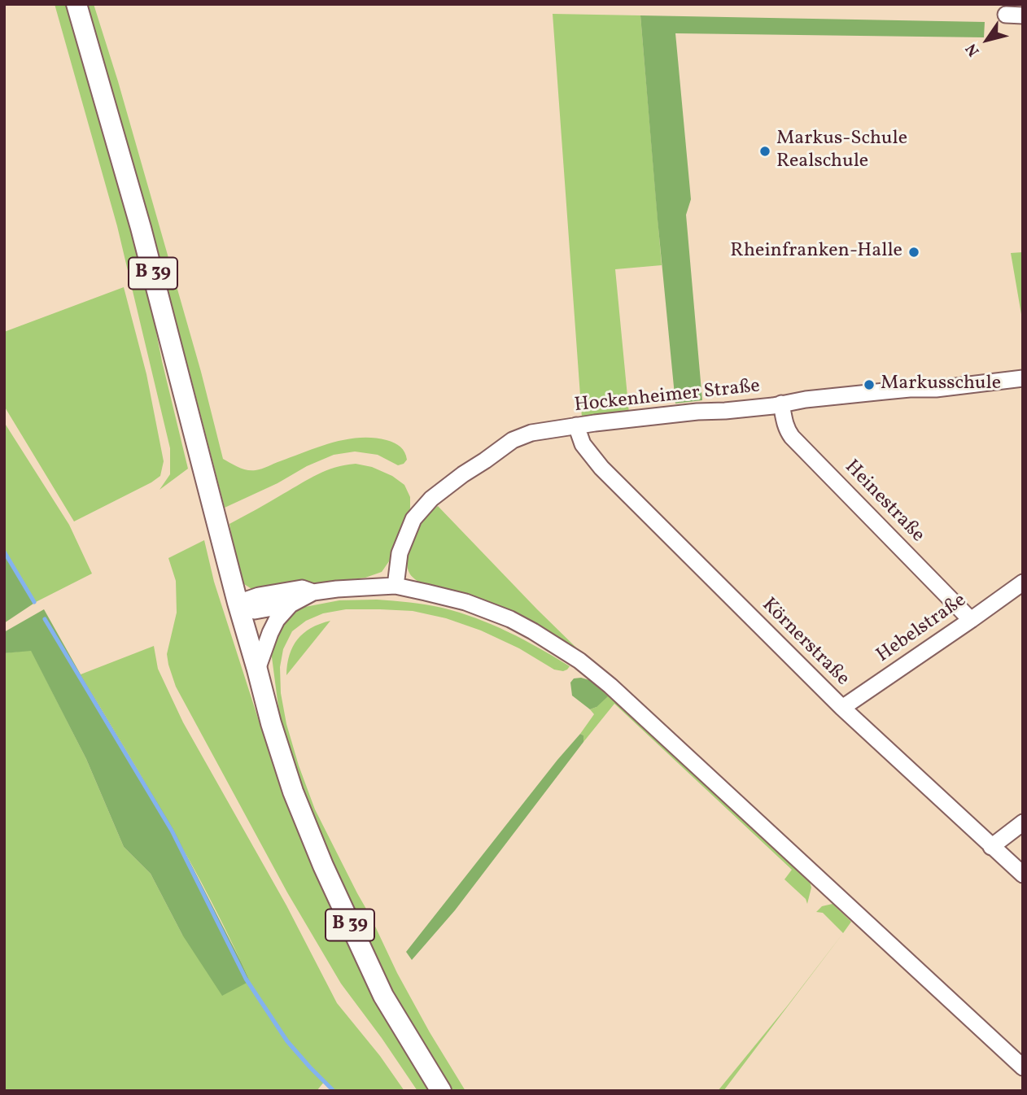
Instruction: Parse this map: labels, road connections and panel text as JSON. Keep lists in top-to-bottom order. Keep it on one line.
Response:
{"streets":{"main road":["B 39"],"street":["Hockenheimer Straße","Heinestraße","Hebelstraße","Körnerstraße"]},"crossings":[["Hockenheimer Straße","Heinestraße"],["Hockenheimer Straße","Körnerstraße"],["Heinestraße","Hebelstraße"],["Hebelstraße","Körnerstraße"]],"places":["Markus-Schule Realschule","Rheinfranken-Halle","Markusschule"],"north":"bottom left"}
